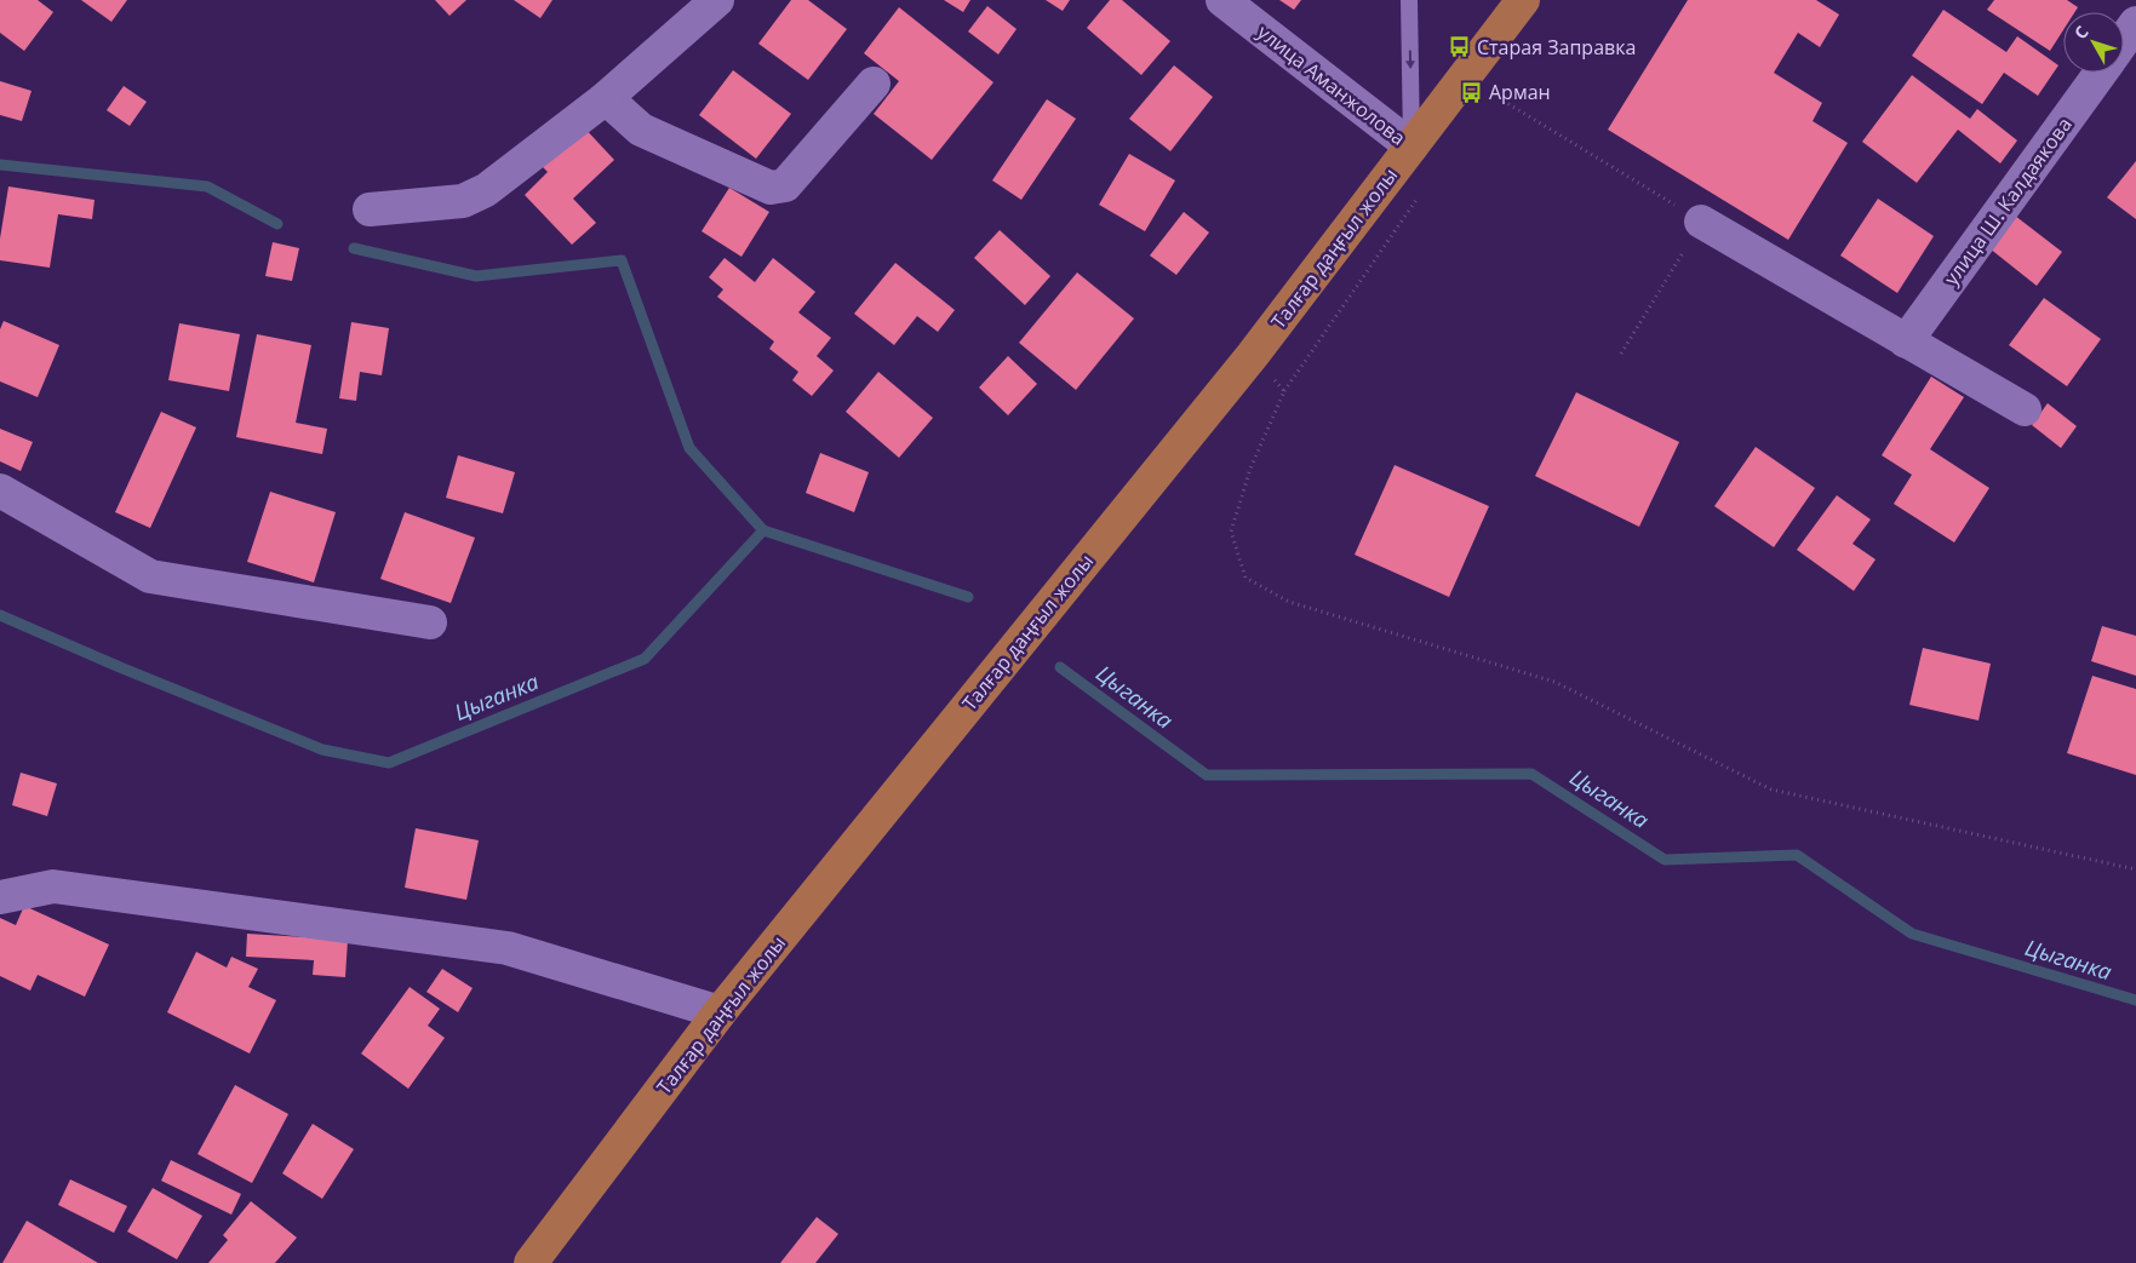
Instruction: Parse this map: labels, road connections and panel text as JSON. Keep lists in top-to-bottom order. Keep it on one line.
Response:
{"streets":{"main road":["Талғар даңғыл жолы"],"street":["улица Аманжолова","улица Ш. Калдаякова"]},"crossings":[["улица Аманжолова","Талғар даңғыл жолы"]],"water":["Цыганка"],"places":{"bus stop":["Старая Заправка","Арман"]},"north":"top left"}
